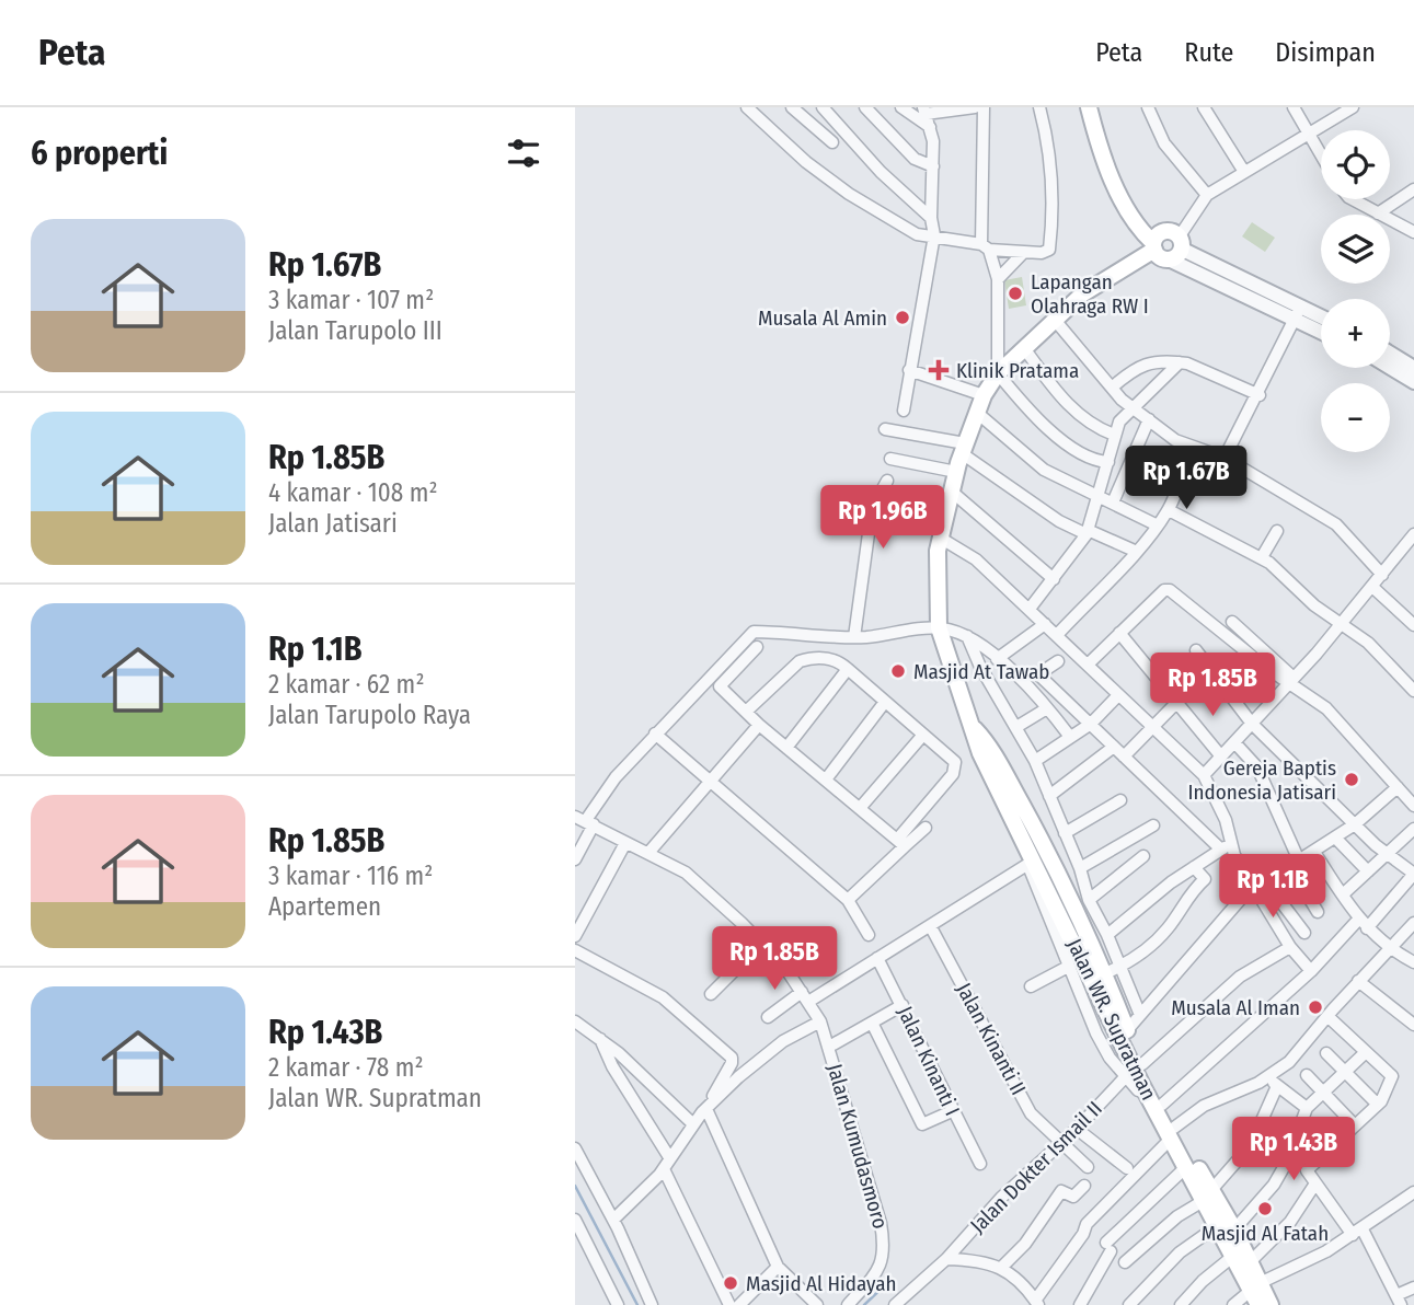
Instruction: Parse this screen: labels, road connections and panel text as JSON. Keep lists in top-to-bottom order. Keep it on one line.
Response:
{"streets":{"main road":["Jalan WR. Supratman"],"street":["Jalan Kinanti II","Jalan Kinanti I","Jalan Kumudasmoro","Jalan Dokter Ismail II"]},"crossings":[["Jalan Kinanti II","Jalan Dokter Ismail II"]],"places":{"other":["Lapangan Olahraga RW I","Musala Al Amin","Masjid At Tawab","Gereja Baptis Indonesia Jatisari","Musala Al Iman","Masjid Al Fatah","Masjid Al Hidayah"],"health":["Klinik Pratama"]},"page":{"header":"Peta","nav":["Peta","Rute","Disimpan"],"heading":"6 properti","map_buttons":["+","−"],"list":[{"name":"Rp 1.67B","note":"3 kamar · 107 m² · Jalan Tarupolo III"},{"name":"Rp 1.85B","note":"4 kamar · 108 m² · Jalan Jatisari"},{"name":"Rp 1.1B","note":"2 kamar · 62 m² · Jalan Tarupolo Raya"},{"name":"Rp 1.85B","note":"3 kamar · 116 m² · Apartemen"},{"name":"Rp 1.43B","note":"2 kamar · 78 m² · Jalan WR. Supratman"}],"price":["Rp 1.67B","Rp 1.96B","Rp 1.85B","Rp 1.1B","Rp 1.85B","Rp 1.43B"]}}
